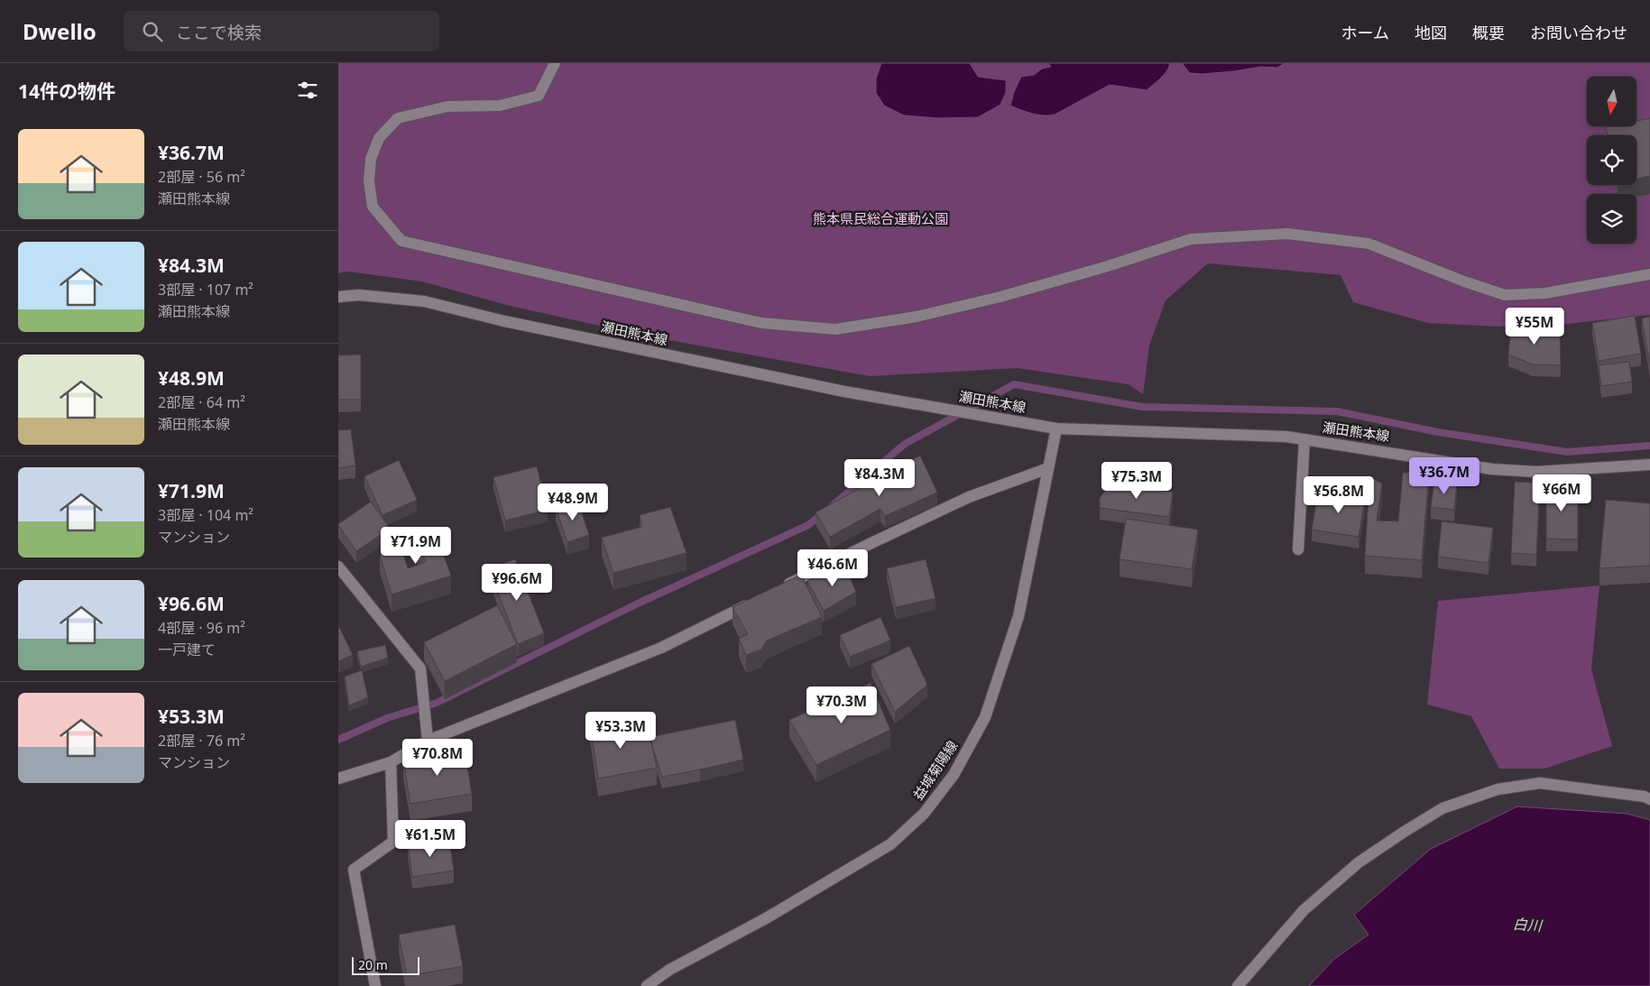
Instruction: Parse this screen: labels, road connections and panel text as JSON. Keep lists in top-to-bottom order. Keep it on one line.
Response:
{"streets":{"main road":["瀬田熊本線","益城菊陽線"]},"crossings":[["瀬田熊本線","益城菊陽線"]],"water":["白川"],"parks":["熊本県民総合運動公園"],"scale_bar":"20 m","north":"bottom","page":{"header":"Dwello","search":"ここで検索","nav":["ホーム","地図","概要","お問い合わせ"],"heading":"14件の物件","list":[{"name":"¥36.7M","note":"2部屋 · 56 m² · 瀬田熊本線"},{"name":"¥84.3M","note":"3部屋 · 107 m² · 瀬田熊本線"},{"name":"¥48.9M","note":"2部屋 · 64 m² · 瀬田熊本線"},{"name":"¥71.9M","note":"3部屋 · 104 m² · マンション"},{"name":"¥96.6M","note":"4部屋 · 96 m² · 一戸建て"},{"name":"¥53.3M","note":"2部屋 · 76 m² · マンション"}],"price":["¥55M","¥36.7M","¥84.3M","¥75.3M","¥66M","¥56.8M","¥48.9M","¥71.9M","¥46.6M","¥96.6M","¥70.3M","¥53.3M","¥70.8M","¥61.5M"],"scale":"20 m"}}
